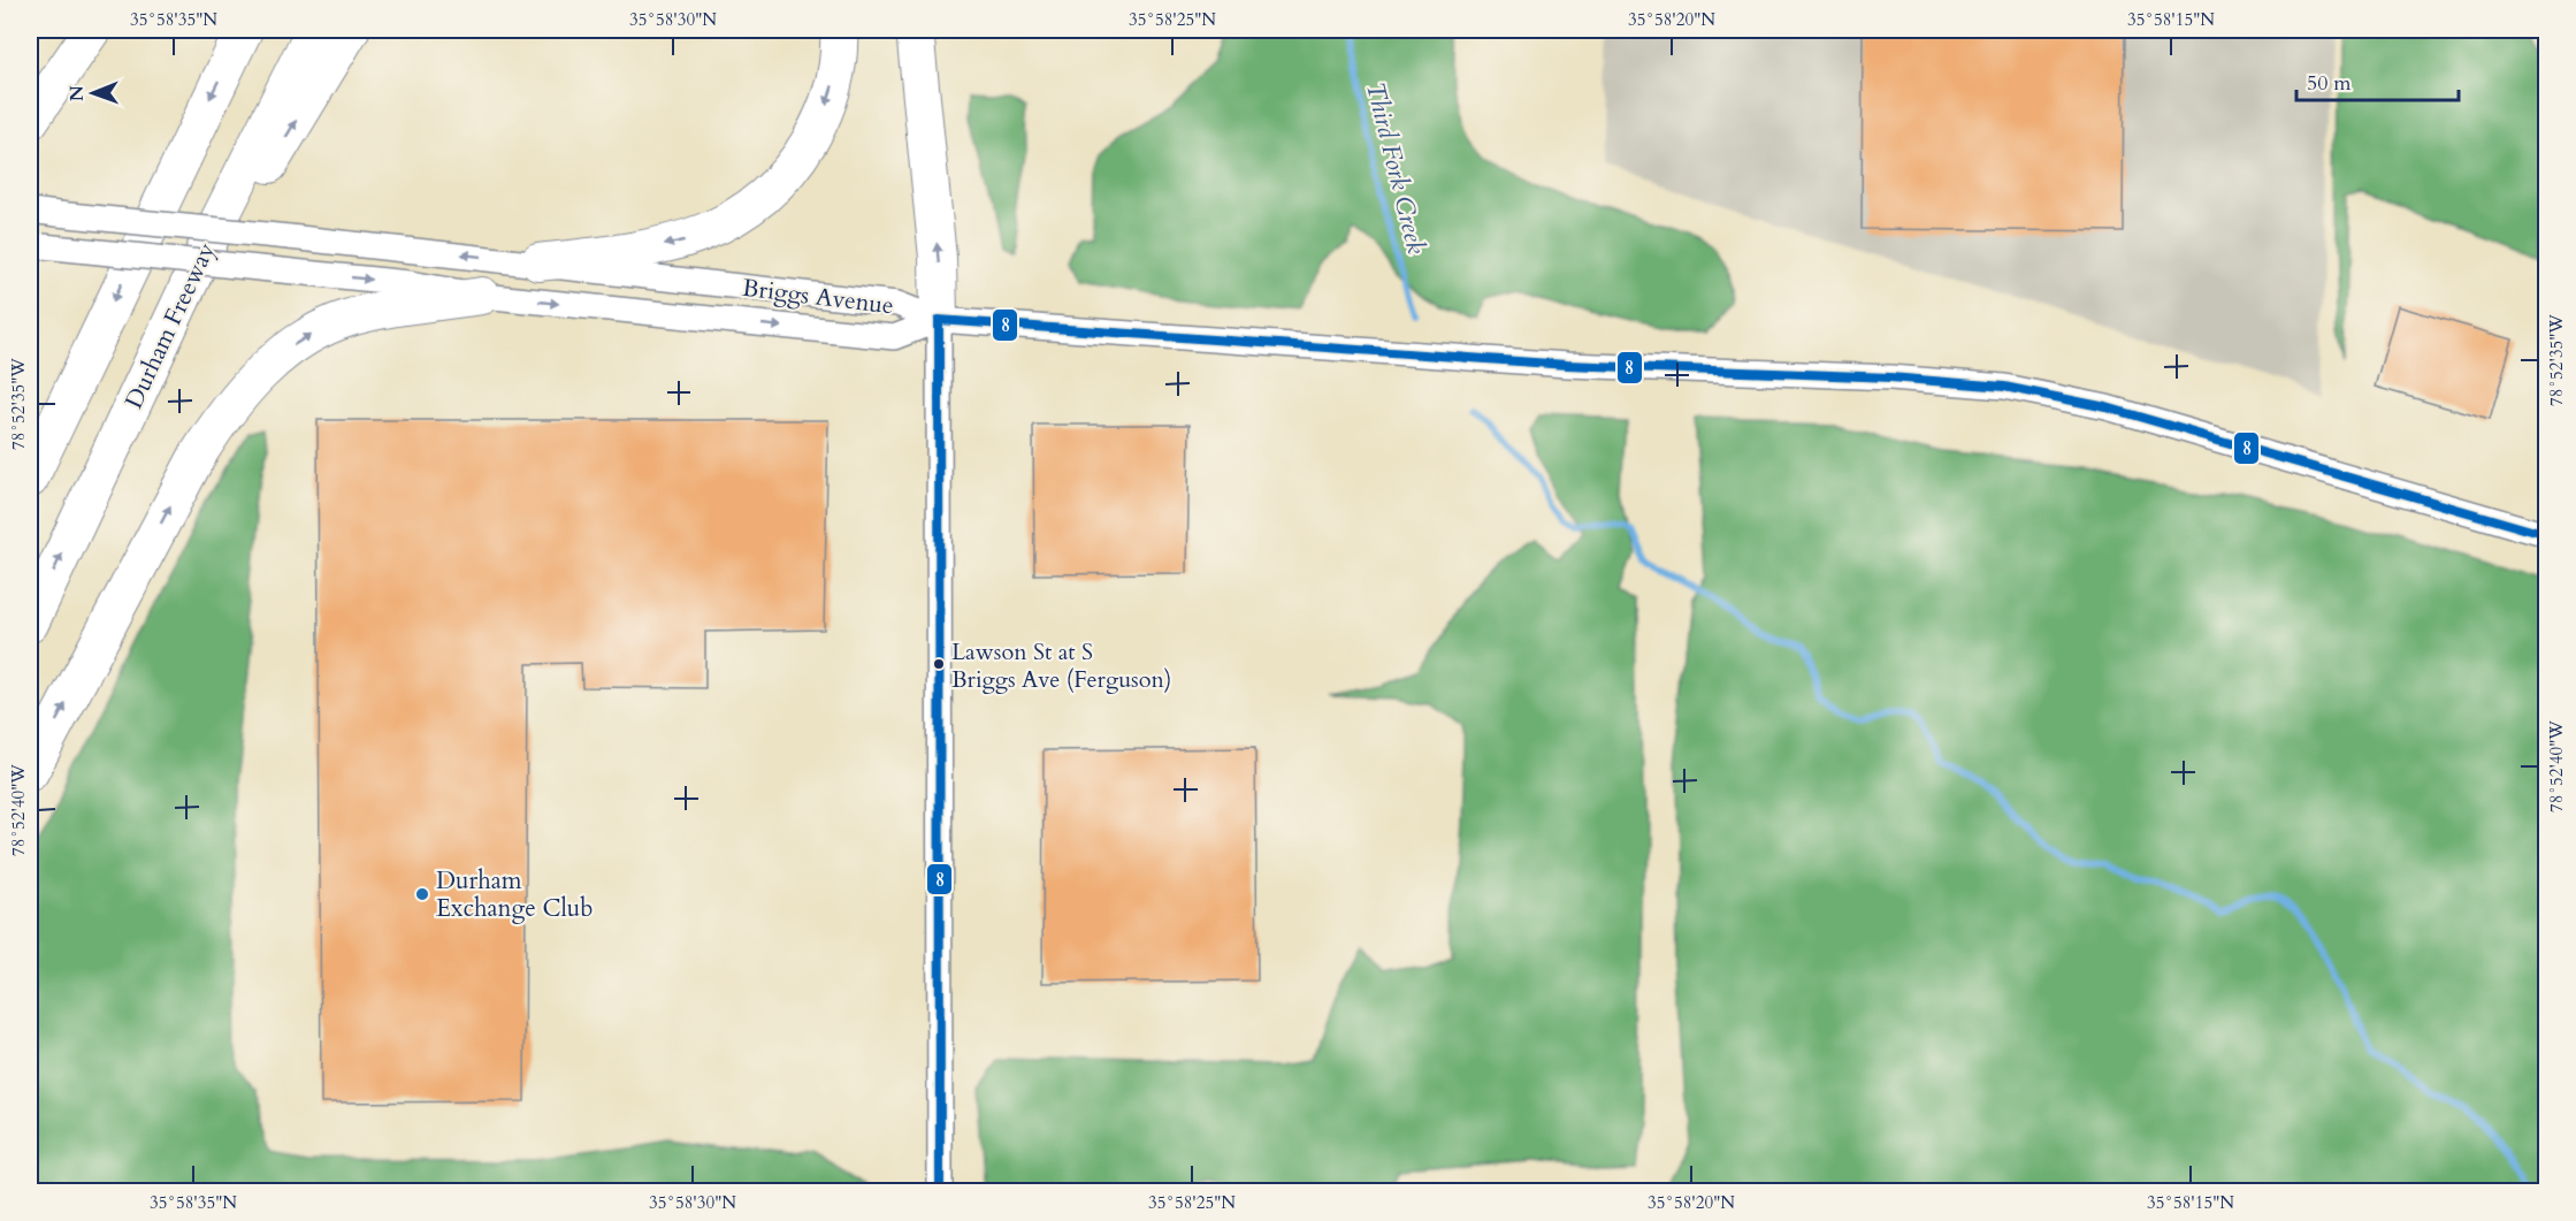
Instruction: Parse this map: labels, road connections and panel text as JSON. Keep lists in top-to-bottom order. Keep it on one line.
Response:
{"streets":{"highway":["Durham Freeway"],"street":["Briggs Avenue"]},"water":["Third Fork Creek"],"places":["Lawson St at S Briggs Ave (Ferguson)","Durham Exchange Club"],"lines":["transit line 8"],"scale_bar":"50 m","north":"left","coordinates":["35°58'35\"N","35°58'30\"N","35°58'25\"N","35°58'20\"N","35°58'15\"N","78°52'35\"W","78°52'40\"W"]}
